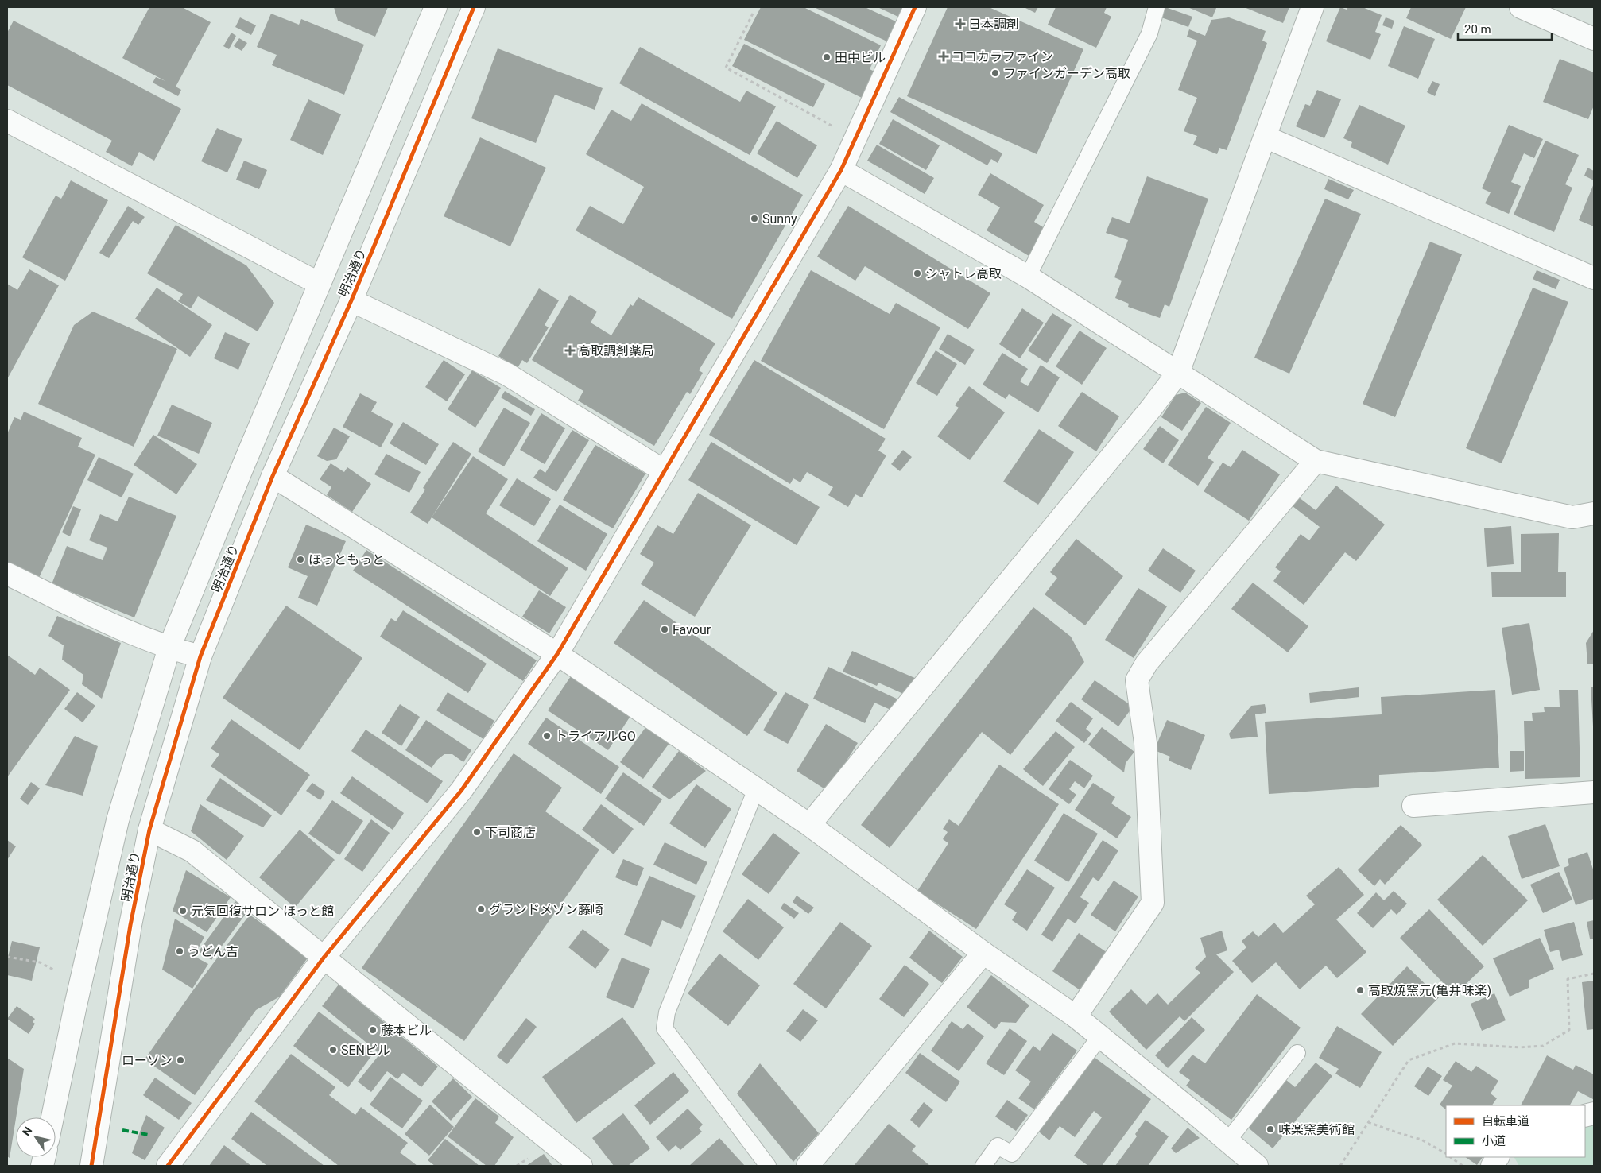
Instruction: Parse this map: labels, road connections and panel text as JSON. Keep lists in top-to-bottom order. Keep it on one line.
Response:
{"streets":{"street":["明治通り"]},"places":{"health":["日本調剤","ココカラファイン","高取調剤薬局"],"other":["田中ビル","ファインガーデン高取","Sunny","シャトレ高取","ほっともっと","Favour","トライアルGO","下司商店","グランドメゾン藤崎","元気回復サロン ほっと館","うどん吉","高取焼窯元(亀井味楽)","藤本ビル","SENビル","ローソン","味楽窯美術館"]},"legend":["自転車道","小道"],"scale_bar":"20 m","north":"top left"}
